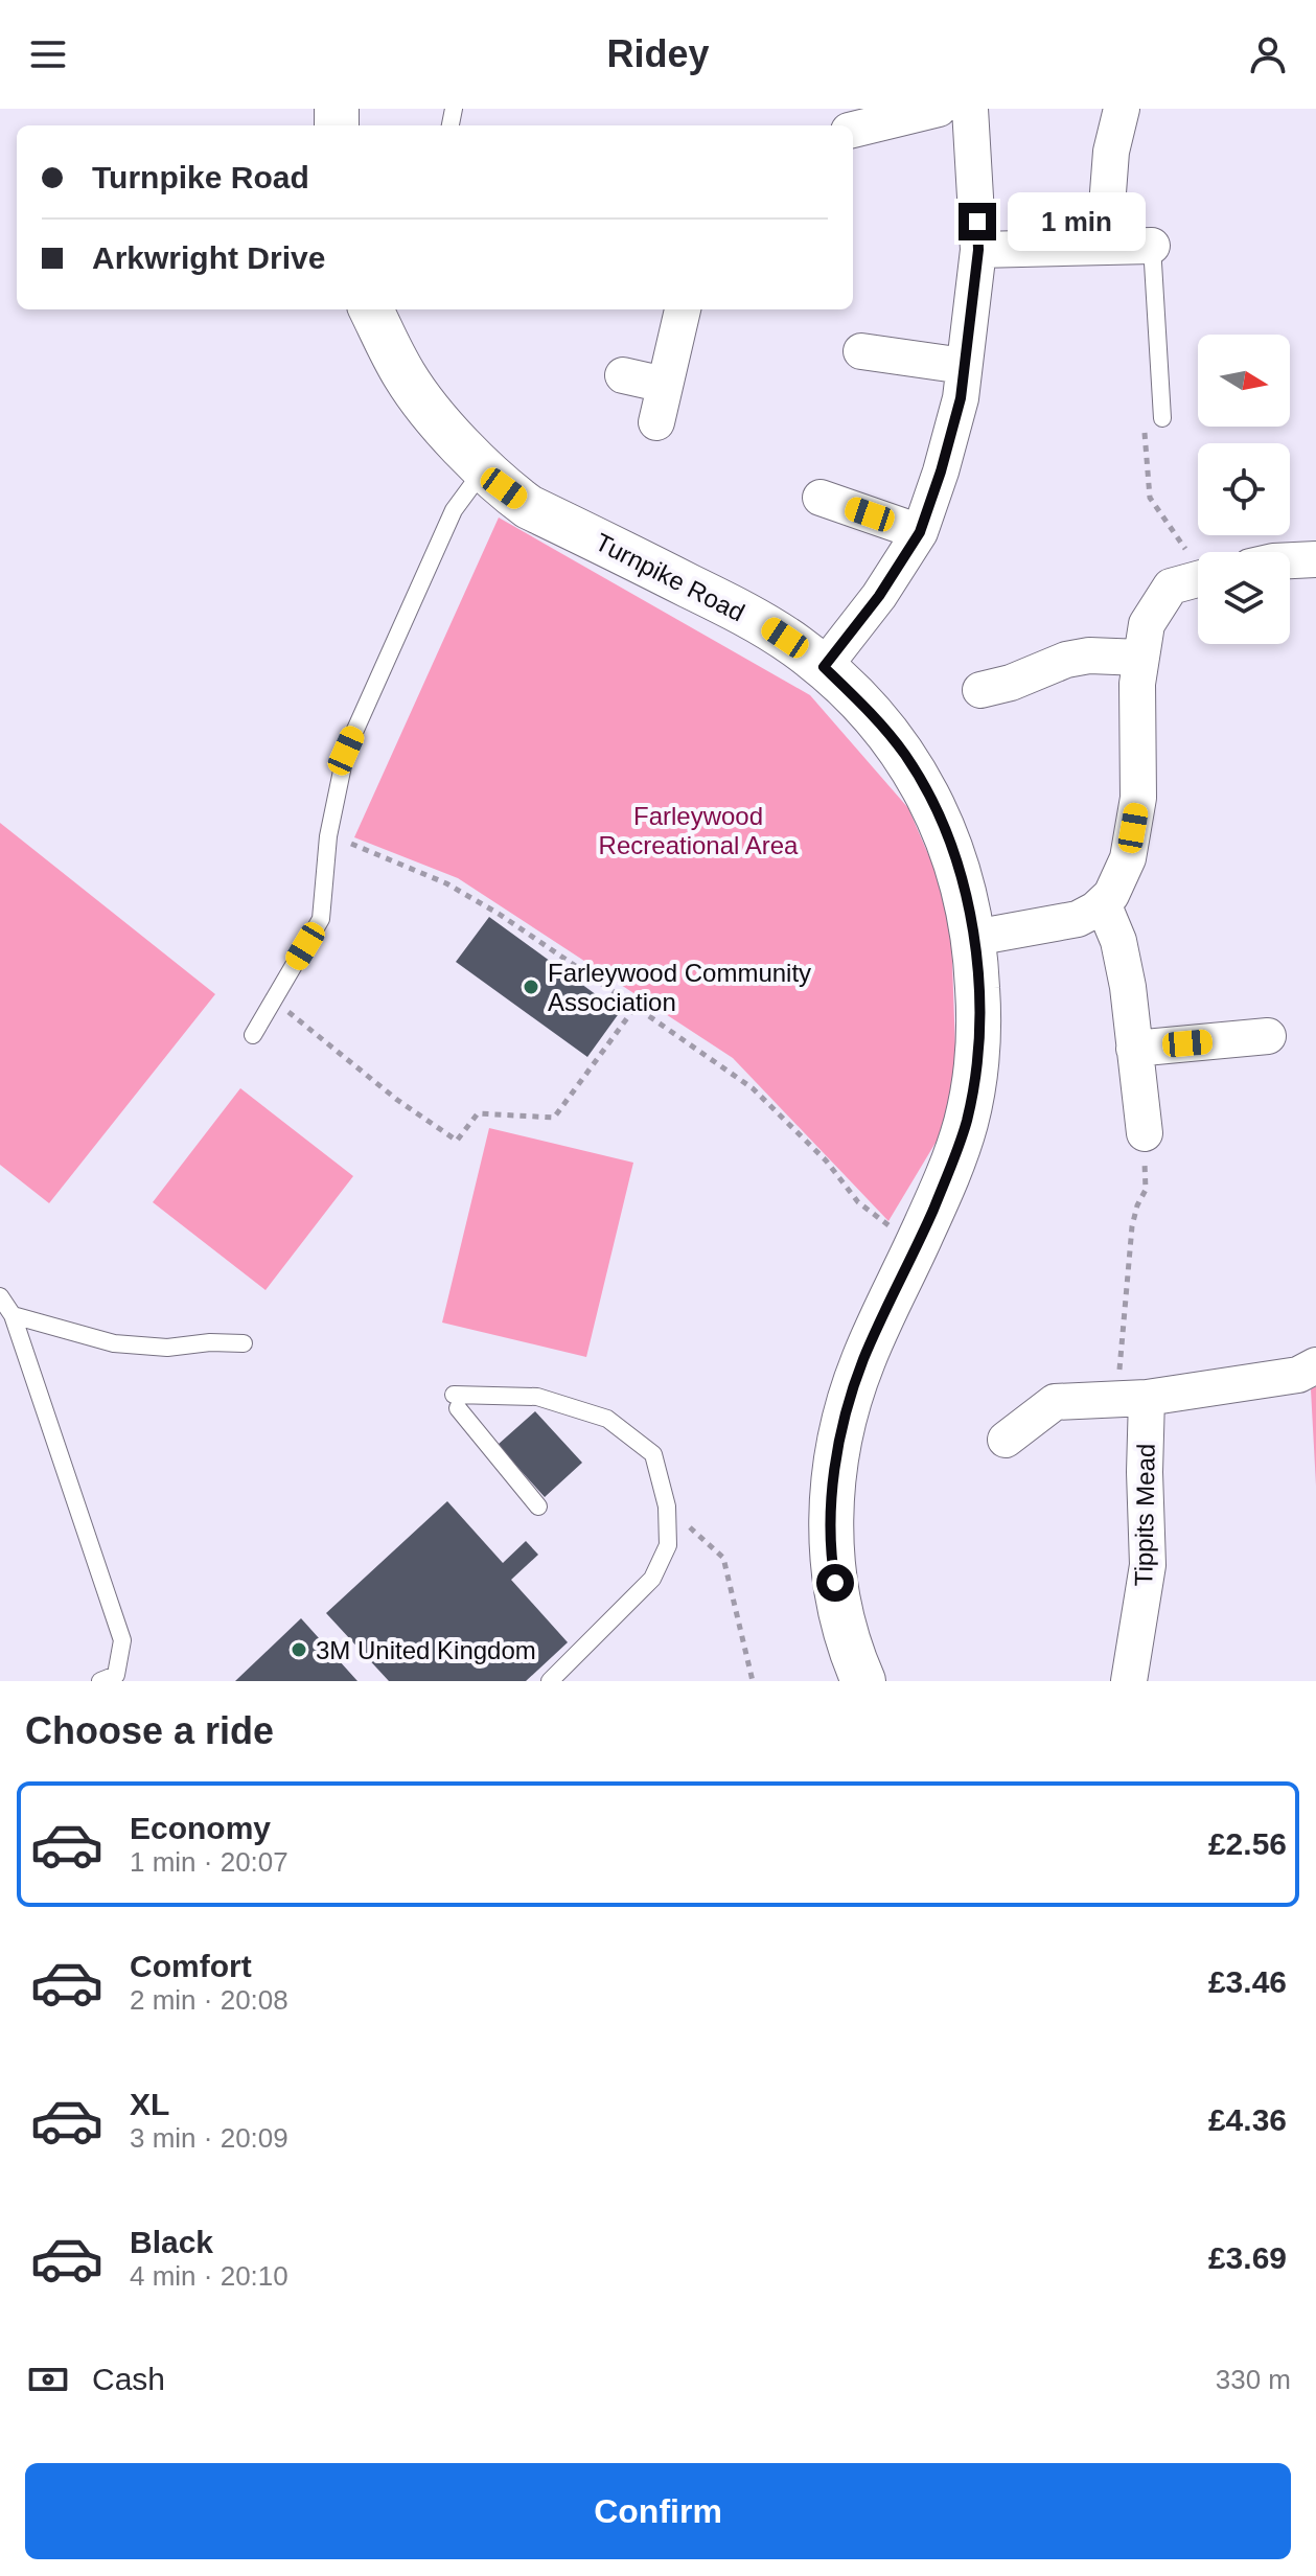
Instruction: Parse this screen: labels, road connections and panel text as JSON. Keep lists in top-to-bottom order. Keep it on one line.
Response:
{"streets":{"street":["Turnpike Road","Tippits Mead"]},"parks":["Farleywood Recreational Area"],"places":["Farleywood Community Association","3M United Kingdom"],"north":"right","page":{"header":"Ridey","banner":["Turnpike Road","Arkwright Drive"],"bubble":"1 min","heading":"Choose a ride","list":[{"name":"Economy","note":"1 min · 20:07","value":"£2.56"},{"name":"Comfort","note":"2 min · 20:08","value":"£3.46"},{"name":"XL","note":"3 min · 20:09","value":"£4.36"},{"name":"Black","note":"4 min · 20:10","value":"£3.69"}],"pay":["Cash","330 m"],"buttons":"Confirm"}}
